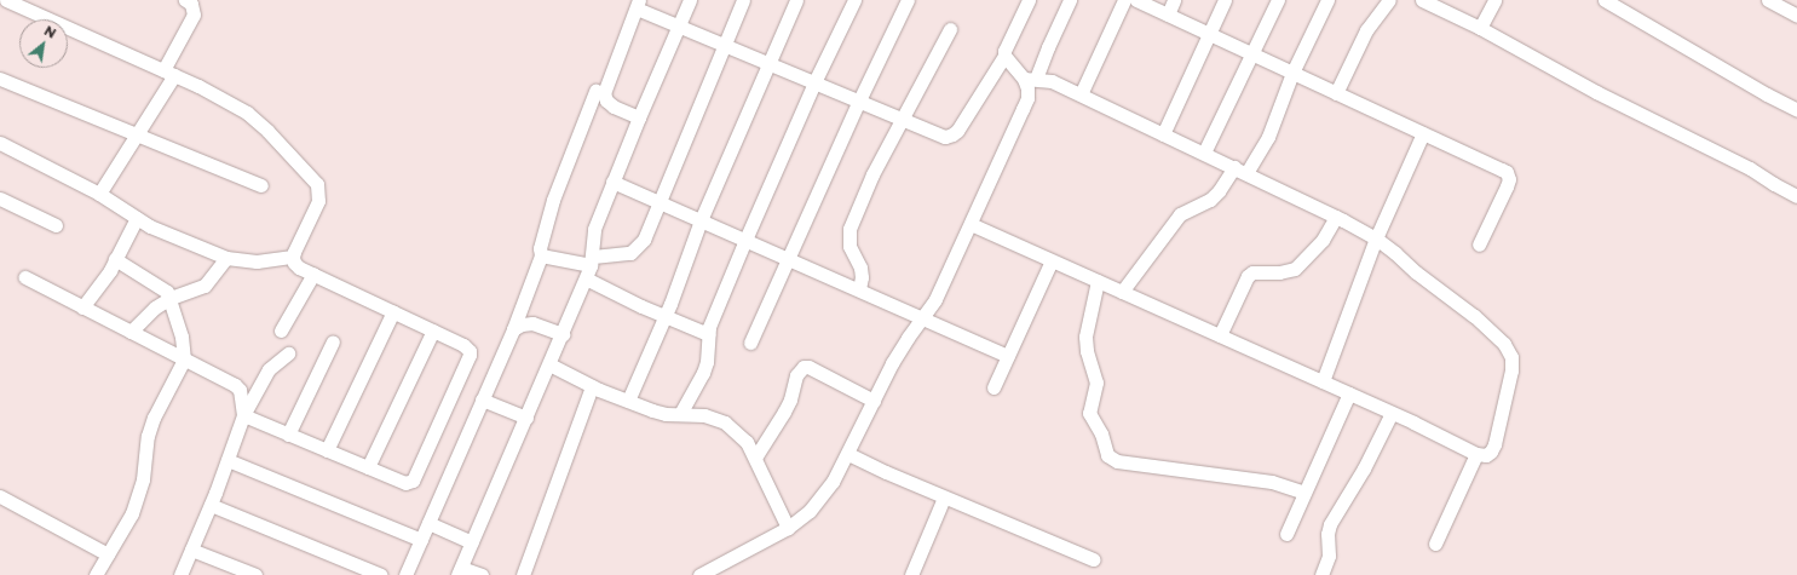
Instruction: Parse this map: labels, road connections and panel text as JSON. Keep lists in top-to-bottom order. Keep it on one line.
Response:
{"north":"top right"}
